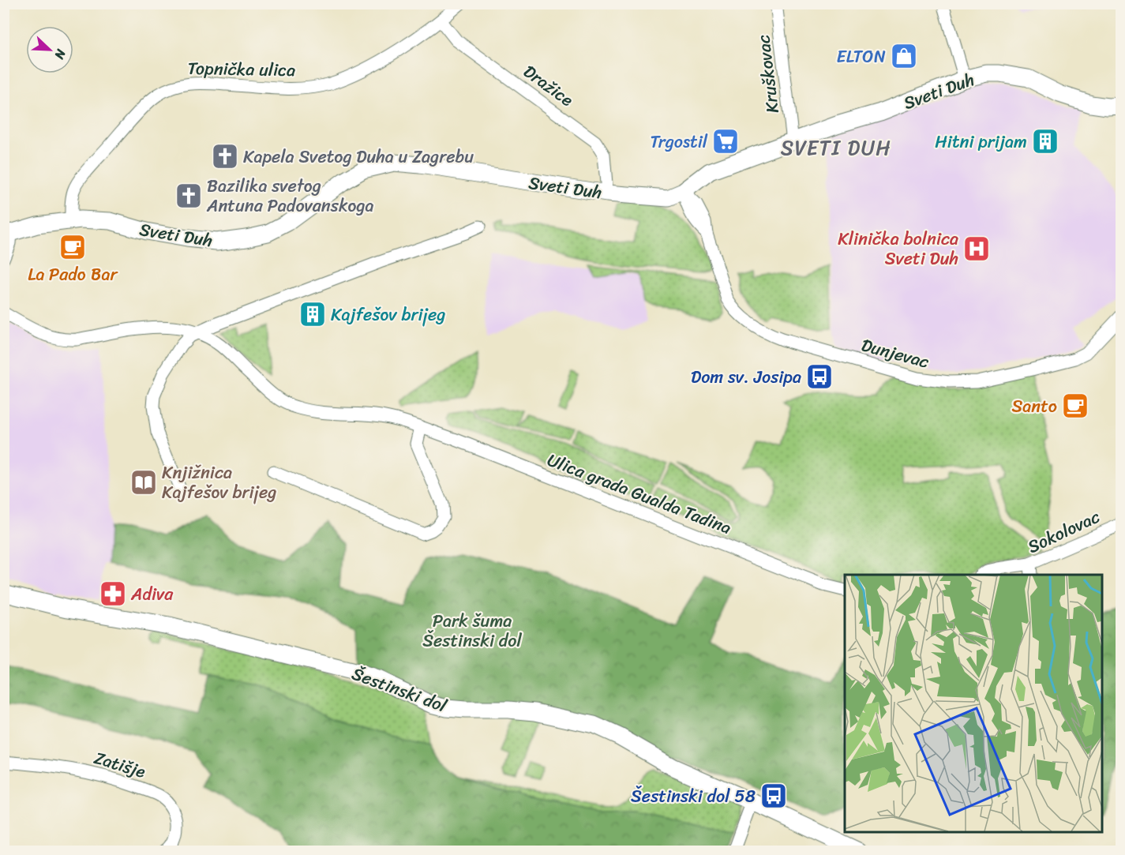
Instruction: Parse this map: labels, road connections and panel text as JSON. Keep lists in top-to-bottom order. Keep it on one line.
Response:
{"streets":{"main road":["Sveti Duh","Šestinski dol"],"street":["Topnička ulica","Kruškovac","Dražice","Dunjevac","Ulica grada Gualda Tadina","Sokolovac","Zatišje"]},"crossings":[["Topnička ulica","Dražice"],["Topnička ulica","Sveti Duh"],["Kruškovac","Sveti Duh"],["Dražice","Sveti Duh"],["Sveti Duh","Dunjevac"]],"districts":["SVETI DUH"],"parks":["Park šuma Šestinski dol"],"places":{"shop":["ELTON"],"supermarket":["Trgostil"],"building":["Hitni prijam","Kajfešov brijeg"],"church":["Kapela Svetog Duha u Zagrebu","Bazilika svetog Antuna Padovanskoga"],"cafe":["La Pado Bar","Santo"],"hospital":["Klinička bolnica Sveti Duh"],"bus stop":["Dom sv. Josipa","Šestinski dol 58"],"library":["Knjižnica Kajfešov brijeg"],"pharmacy":["Adiva"]},"north":"bottom right"}
